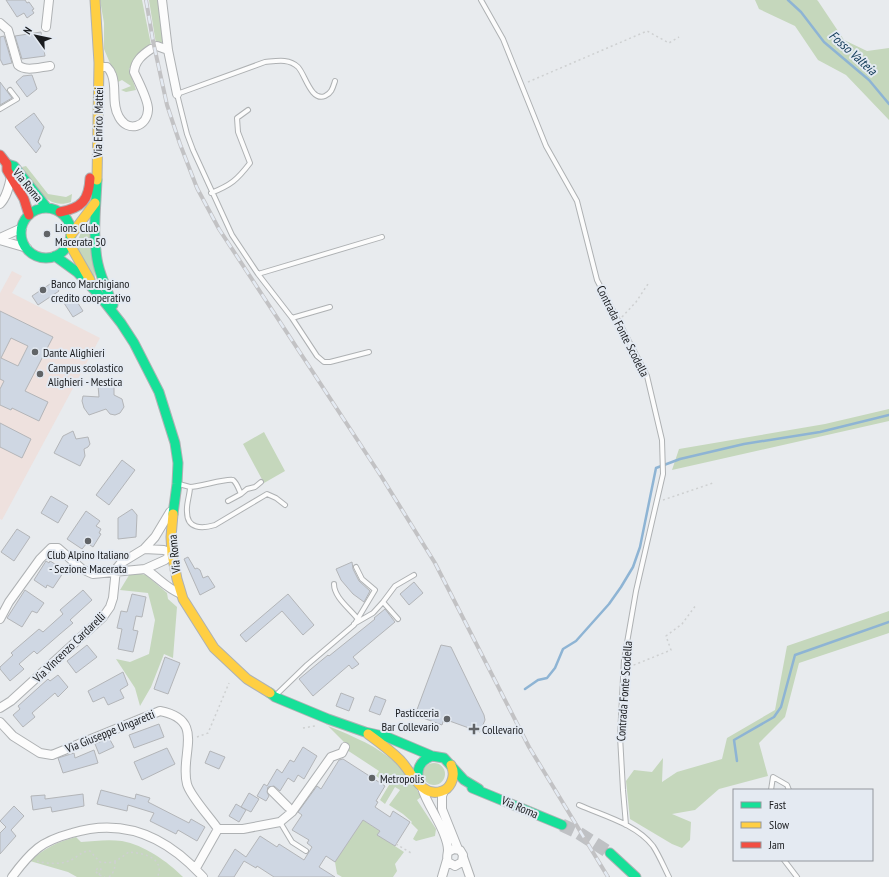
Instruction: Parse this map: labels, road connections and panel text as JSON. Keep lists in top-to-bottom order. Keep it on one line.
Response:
{"streets":{"main road":["Via Enrico Mattei","Via Roma"],"street":["Via Vincenzo Cardarelli","Via Giuseppe Ungaretti"],"lane":["Contrada Fonte Scodella"]},"crossings":[["Via Enrico Mattei","Via Roma"]],"water":["Fosso Valteia"],"places":{"other":["Lions Club Macerata 50","Banco Marchigiano credito cooperativo","Dante Alighieri","Campus scolastico Alighieri - Mestica","Club Alpino Italiano - Sezione Macerata","Pasticceria Bar Collevario","Metropolis"],"health":["Collevario"]},"legend":["Fast","Slow","Jam"],"north":"top left"}
